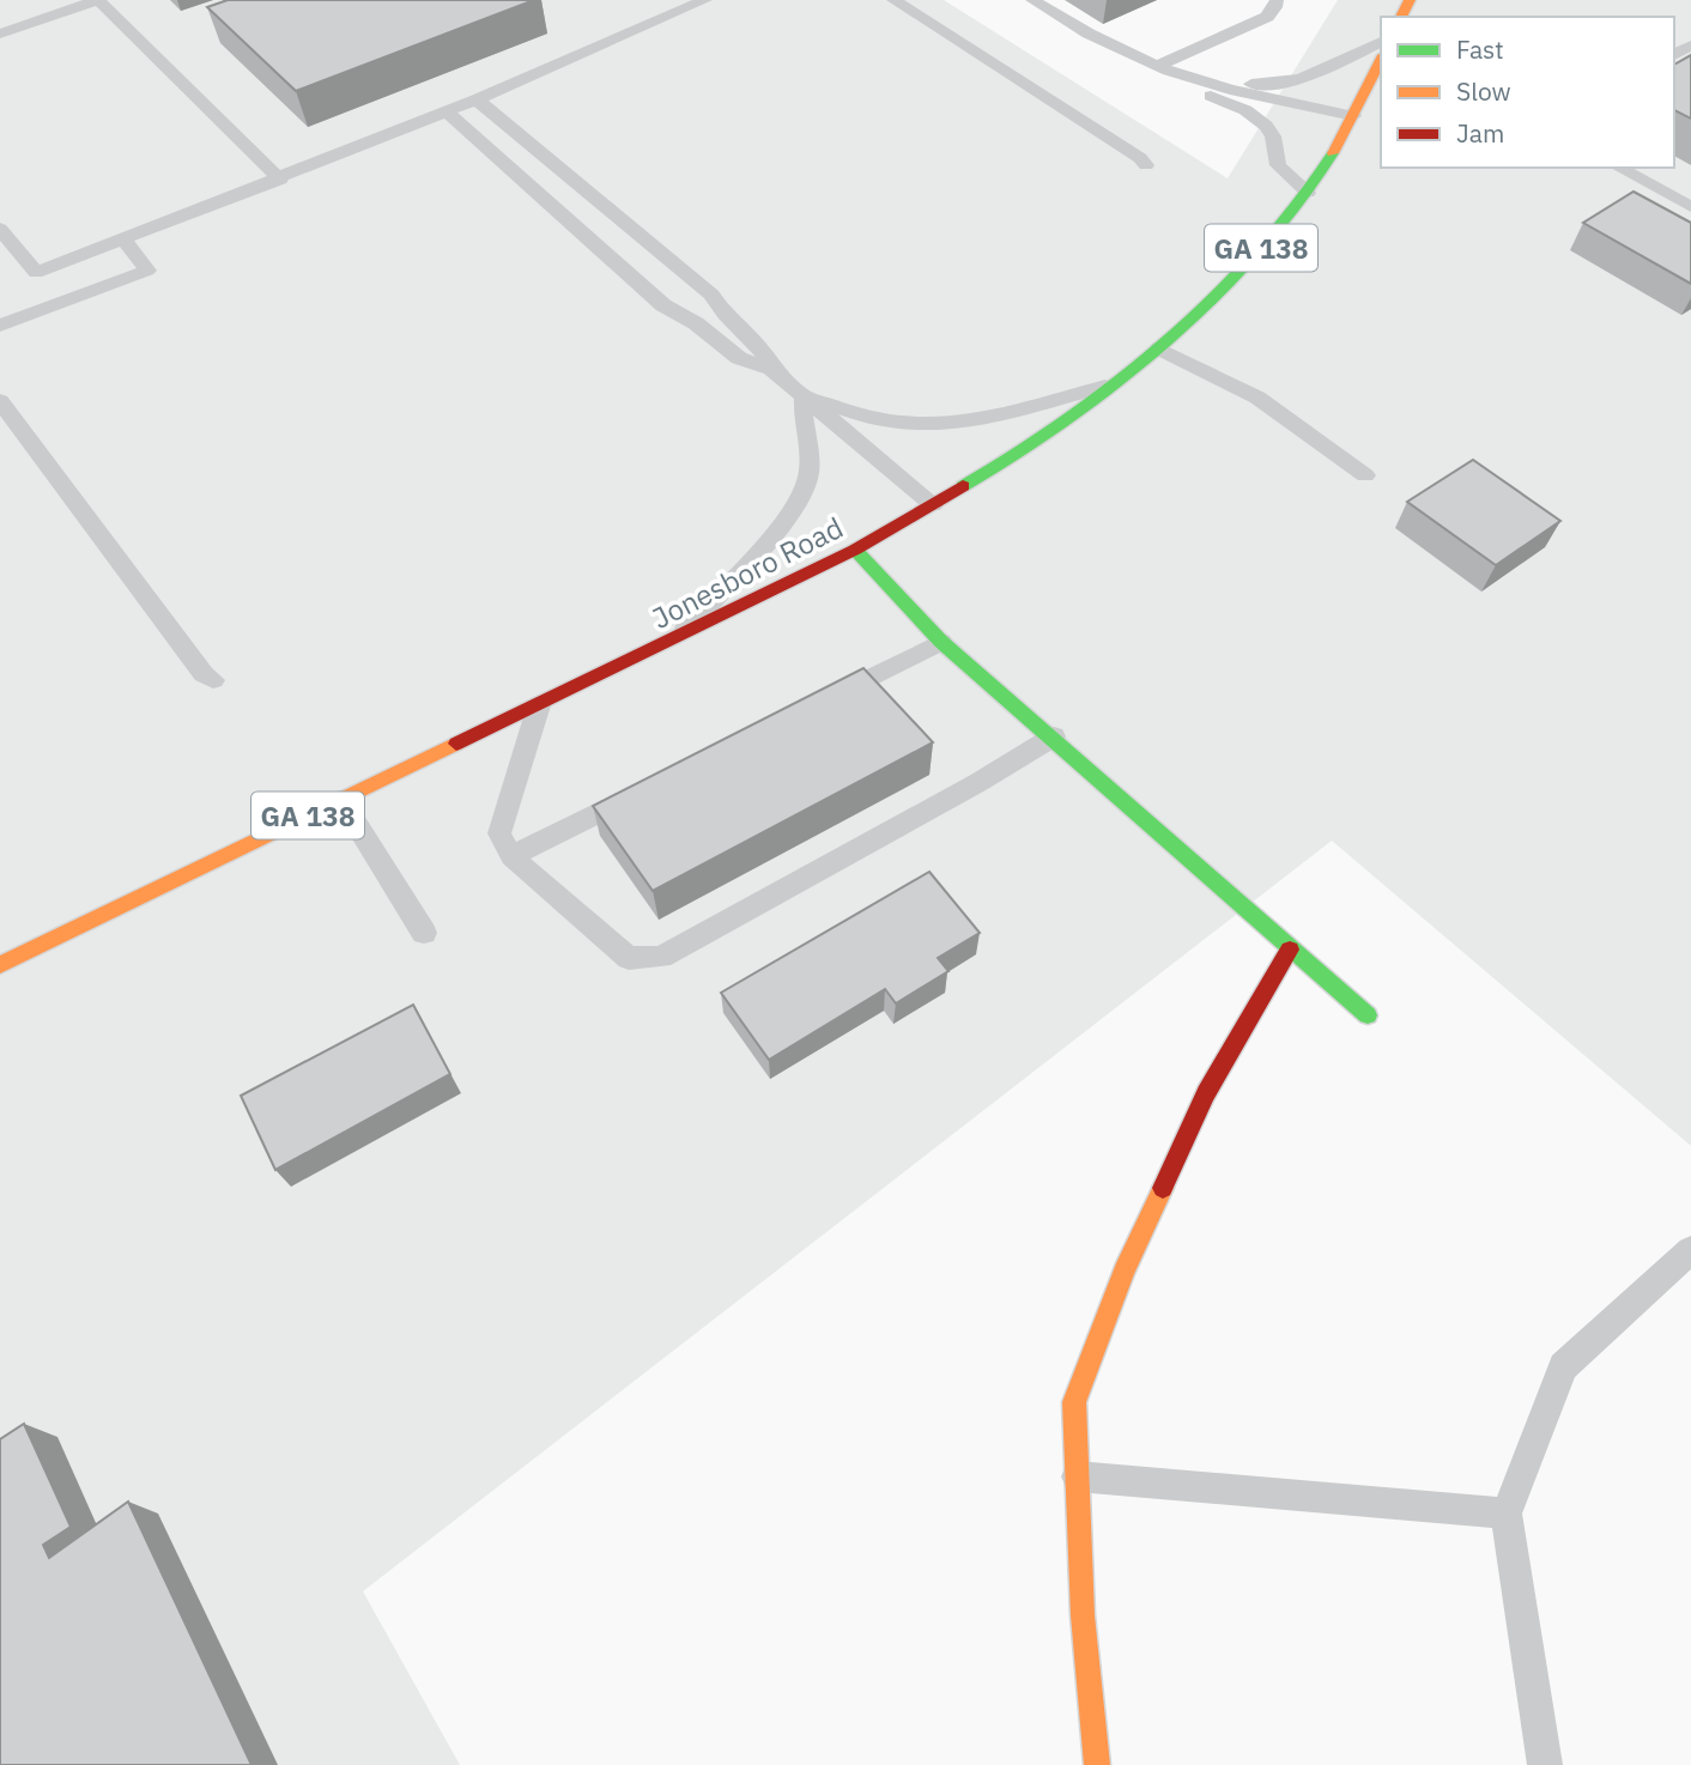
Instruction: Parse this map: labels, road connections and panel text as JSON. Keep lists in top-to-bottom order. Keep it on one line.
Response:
{"streets":{"main road":["GA 138","Jonesboro Road"]},"legend":["Fast","Slow","Jam"]}
